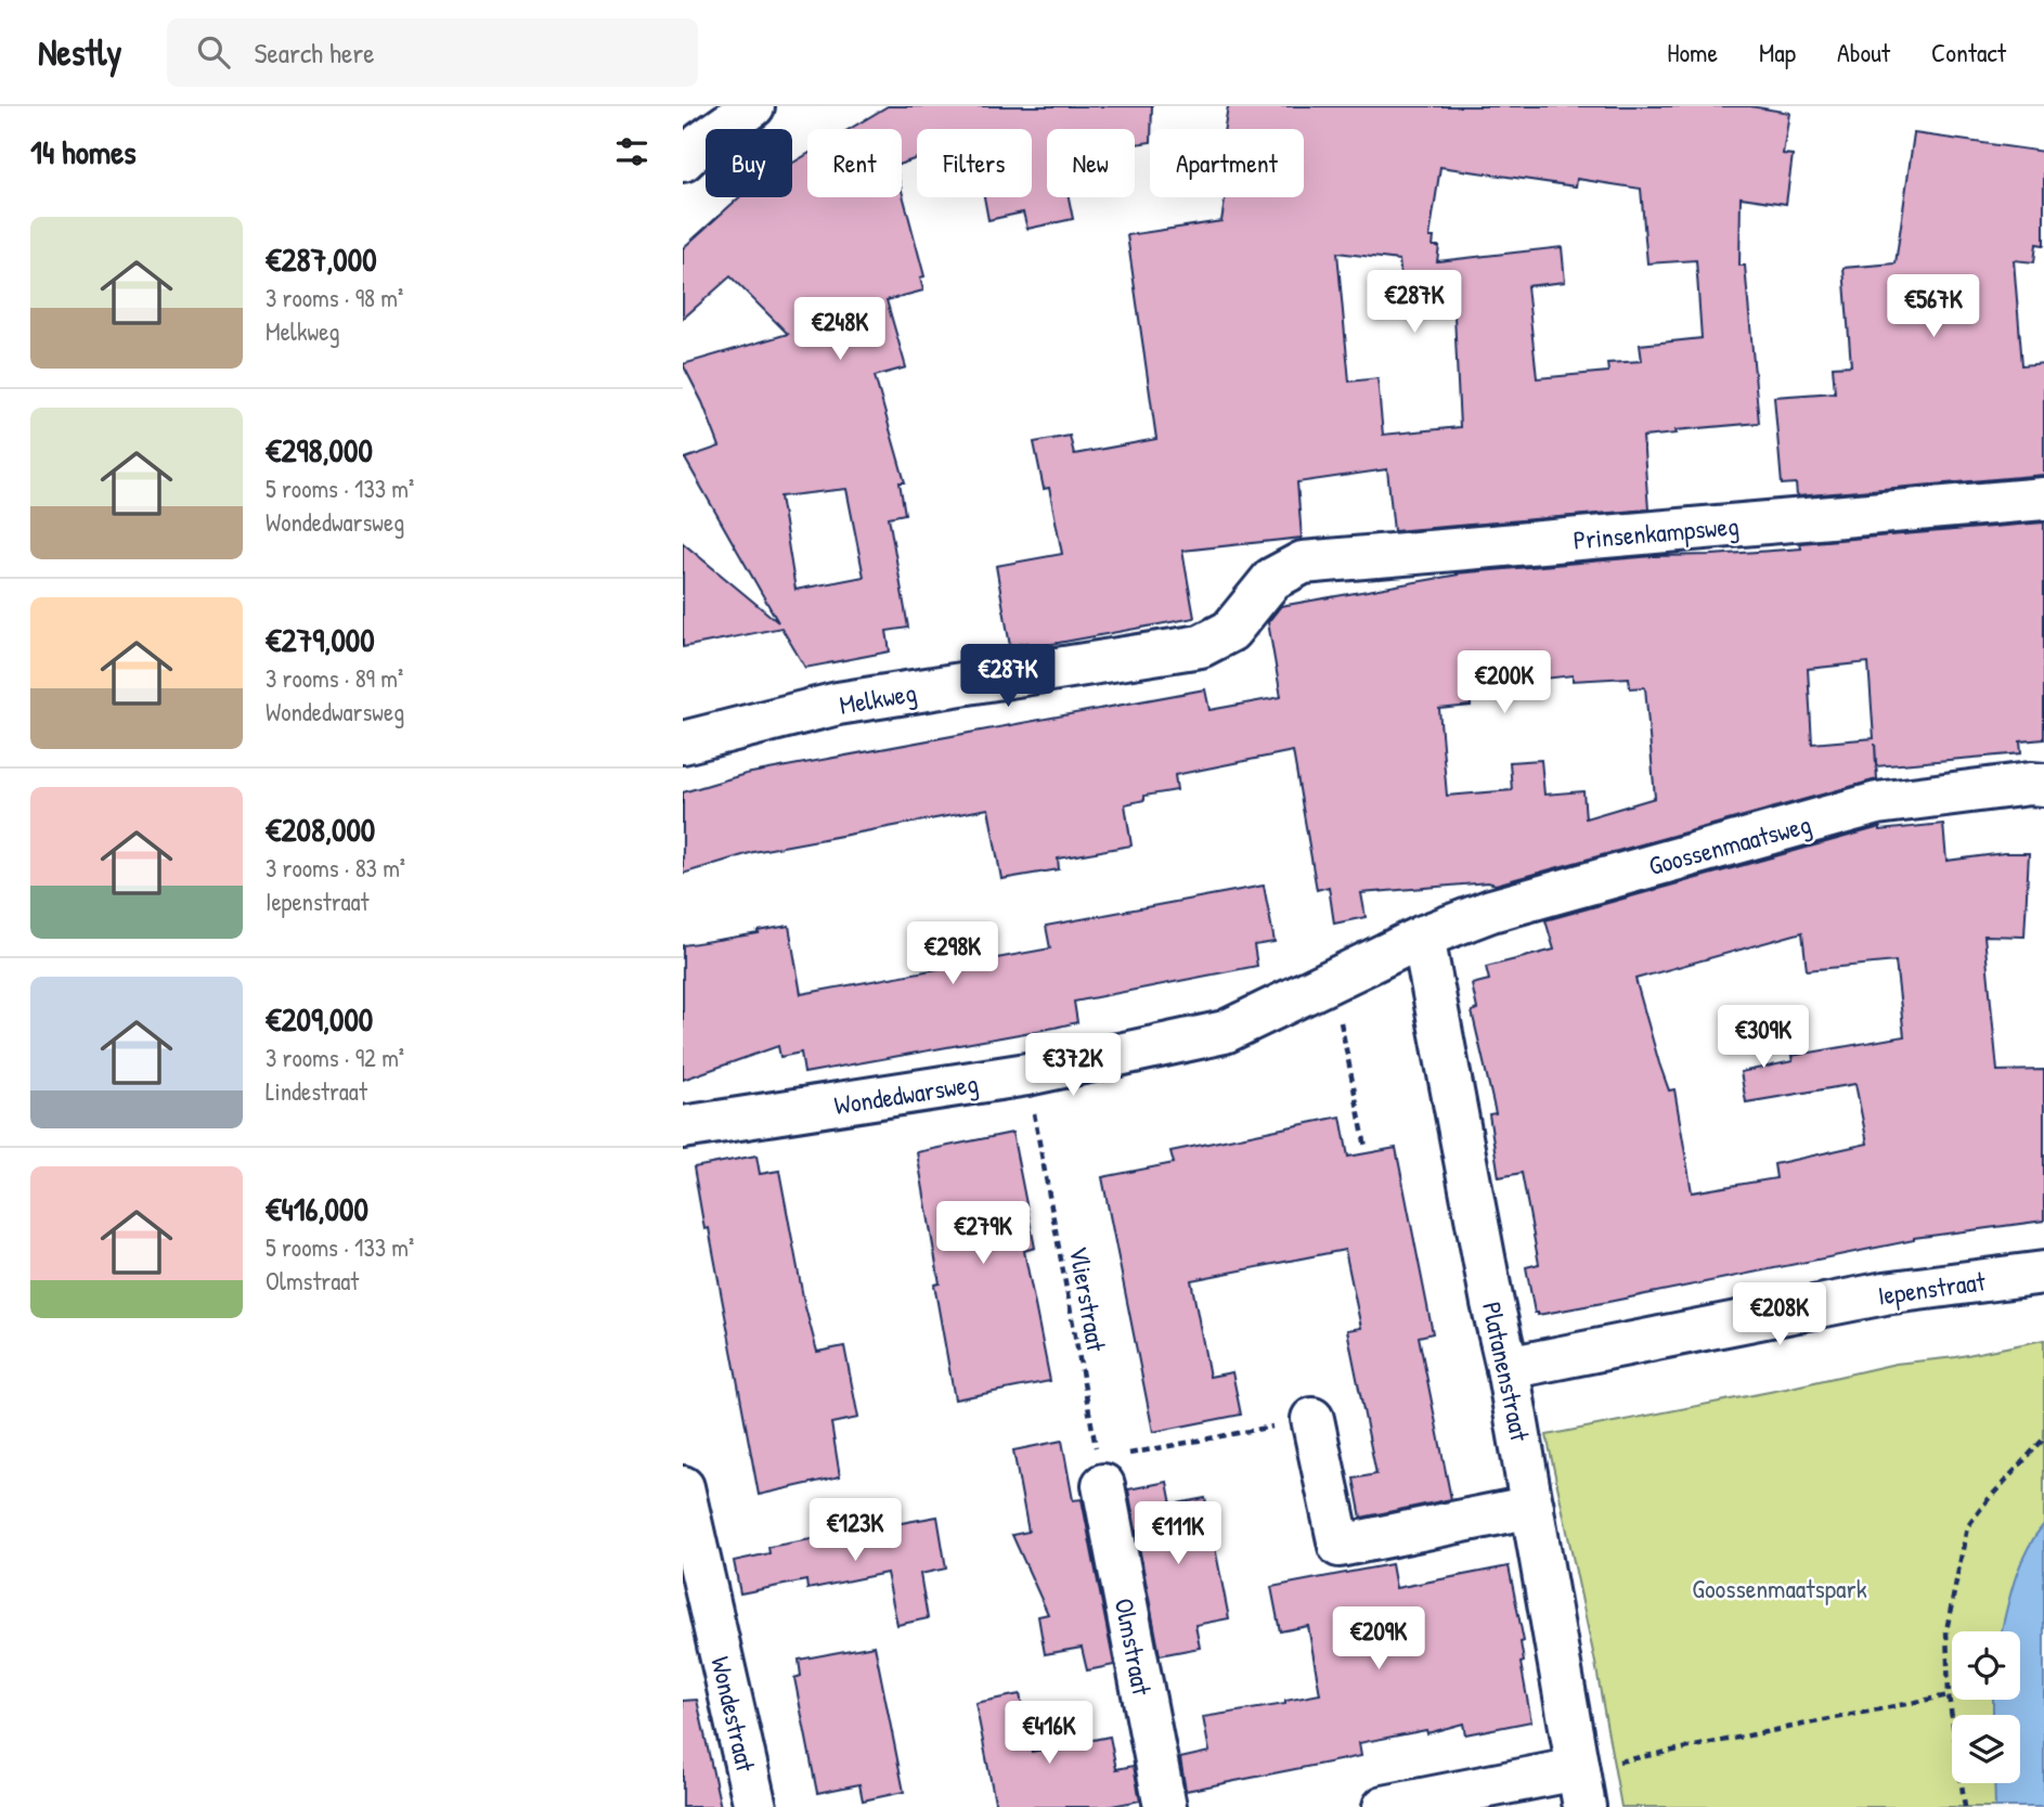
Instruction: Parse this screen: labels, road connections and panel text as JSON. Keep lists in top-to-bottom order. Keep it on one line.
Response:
{"streets":{"street":["Prinsenkampsweg","Melkweg","Goossenmaatsweg","Wondedwarsweg","Iepenstraat","Platanenstraat","Olmstraat","Wondestraat"],"path":["Vlierstraat"]},"crossings":[["Prinsenkampsweg","Melkweg"],["Goossenmaatsweg","Wondedwarsweg"],["Goossenmaatsweg","Platanenstraat"],["Wondedwarsweg","Vlierstraat"],["Wondedwarsweg","Platanenstraat"],["Iepenstraat","Platanenstraat"],["Vlierstraat","Olmstraat"]],"parks":["Goossenmaatspark"],"page":{"header":"Nestly","search":"Search here","nav":["Home","Map","About","Contact"],"heading":"14 homes","chip":["Buy","Rent","Filters","New","Apartment"],"list":[{"name":"€287,000","note":"3 rooms · 98 m² · Melkweg"},{"name":"€298,000","note":"5 rooms · 133 m² · Wondedwarsweg"},{"name":"€279,000","note":"3 rooms · 89 m² · Wondedwarsweg"},{"name":"€208,000","note":"3 rooms · 83 m² · Iepenstraat"},{"name":"€209,000","note":"3 rooms · 92 m² · Lindestraat"},{"name":"€416,000","note":"5 rooms · 133 m² · Olmstraat"}],"price":["€287K","€567K","€248K","€287K","€200K","€298K","€309K","€372K","€279K","€208K","€123K","€111K","€209K","€416K"]}}
